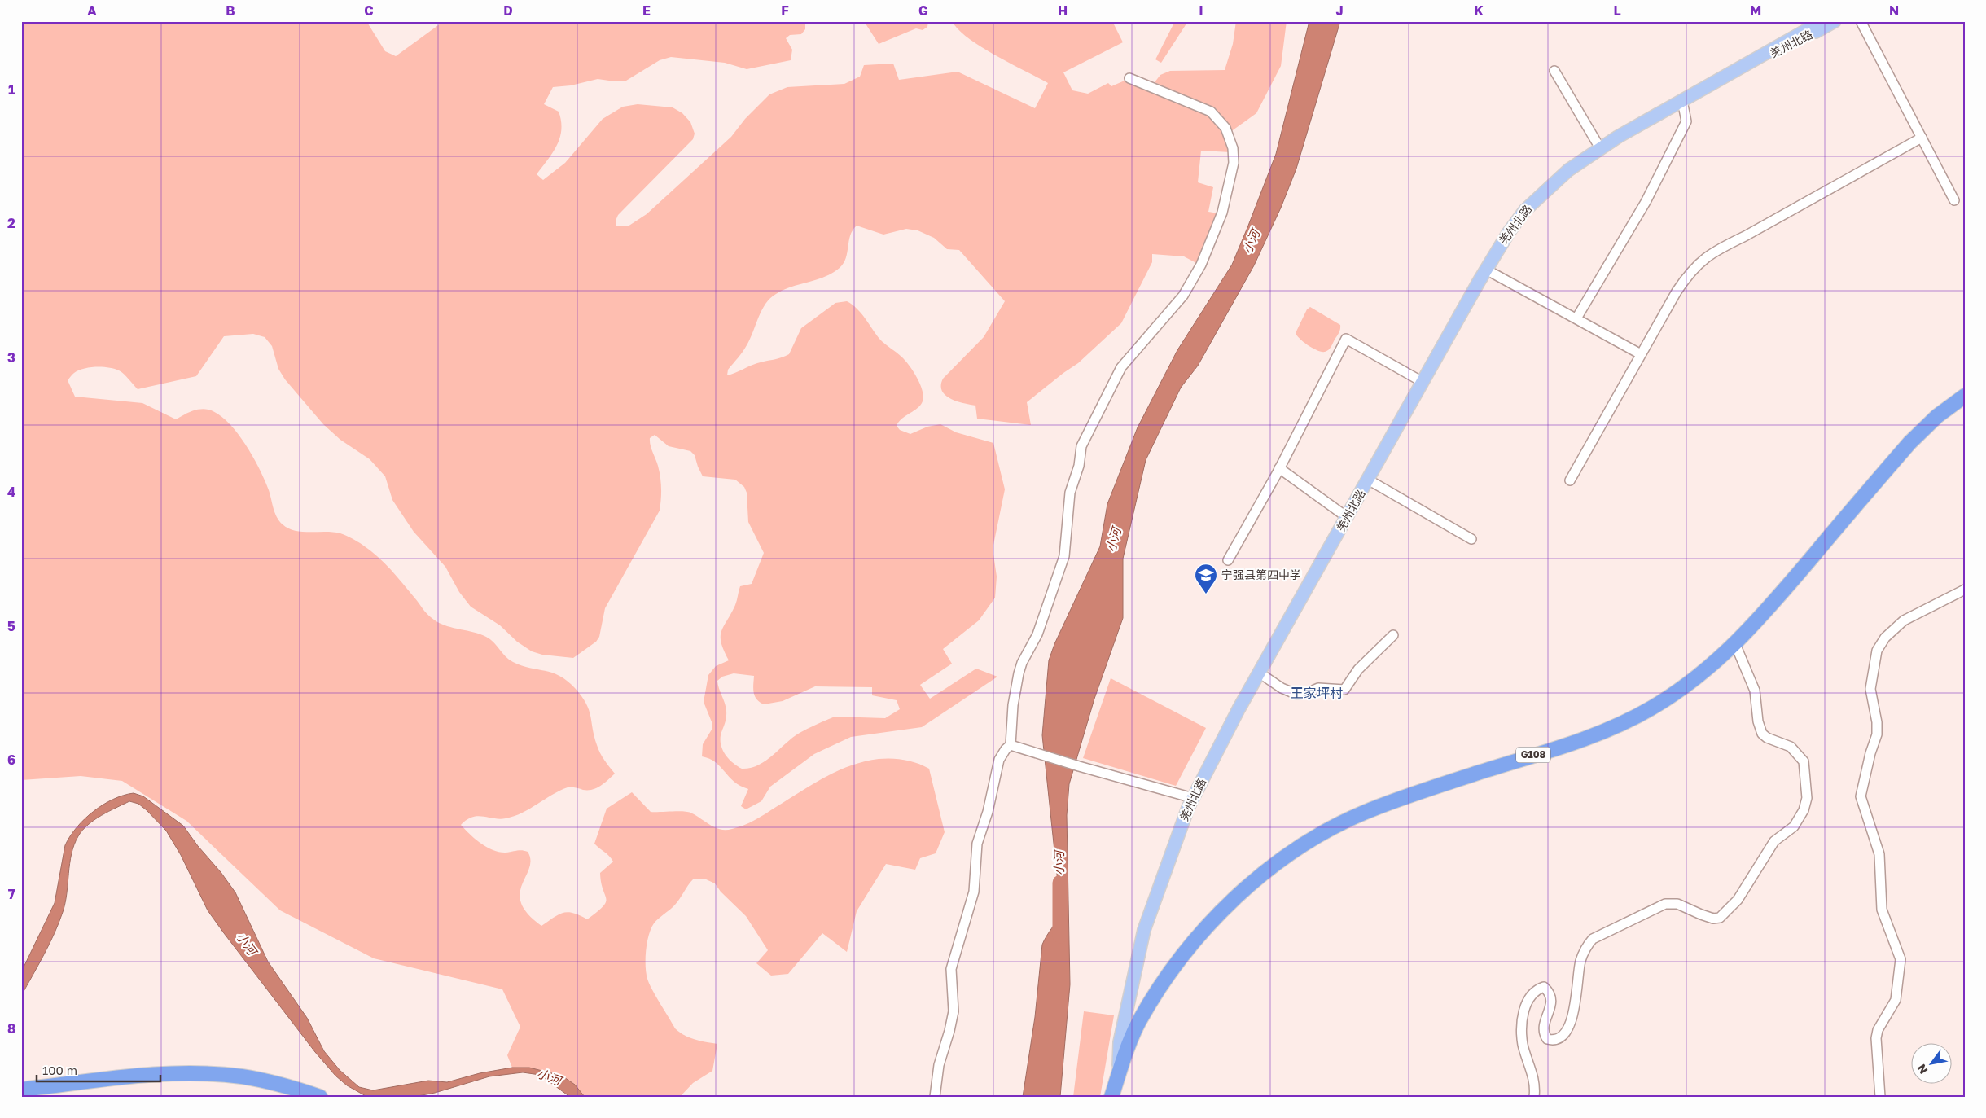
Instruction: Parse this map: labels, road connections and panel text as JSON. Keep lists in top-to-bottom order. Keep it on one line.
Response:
{"streets":{"highway":["G108"],"main road":["羌州北路"]},"crossings":[["羌州北路","G108"]],"districts":["王家坪村"],"water":["小河"],"places":{"school or university":["宁强县第四中学"]},"scale_bar":"100 m","north":"bottom left","grid":{"columns":["A","B","C","D","E","F","G","H","I","J","K","L","M","N"],"rows":["1","2","3","4","5","6","7","8"]}}
